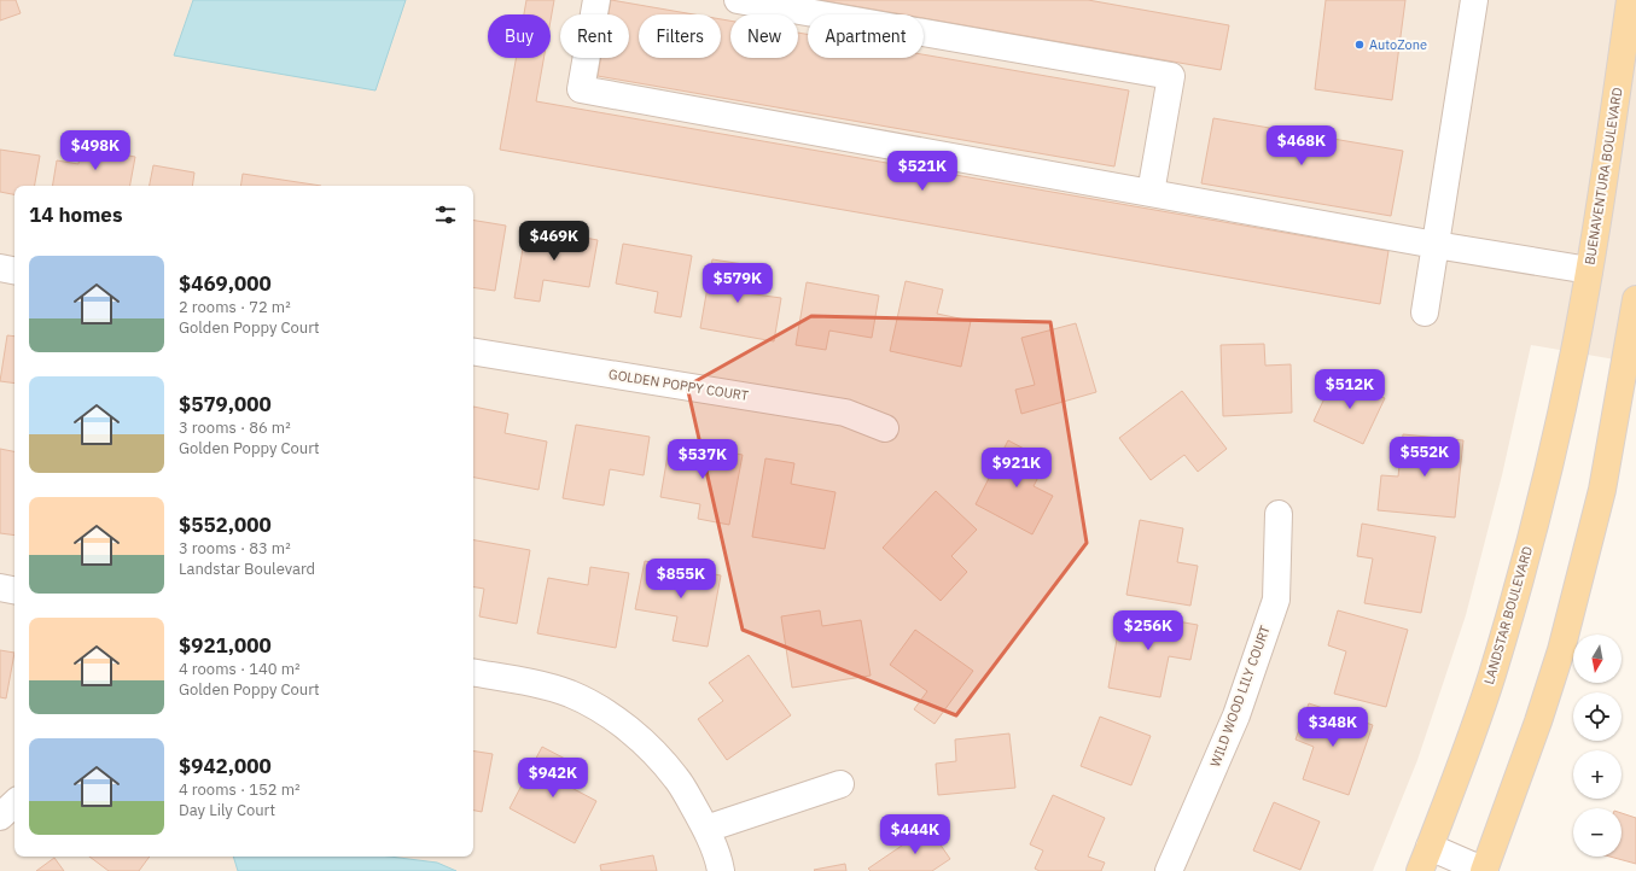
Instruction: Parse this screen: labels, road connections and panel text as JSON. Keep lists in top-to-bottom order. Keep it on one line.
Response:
{"streets":{"main road":["BUENAVENTURA BOULEVARD","LANDSTAR BOULEVARD"],"street":["GOLDEN POPPY COURT","WILD WOOD LILY COURT"]},"crossings":[["BUENAVENTURA BOULEVARD","LANDSTAR BOULEVARD"]],"places":["AutoZone"],"north":"bottom","page":{"chip":["Buy","Rent","Filters","New","Apartment"],"price":["$468K","$498K","$521K","$469K","$579K","$512K","$552K","$537K","$921K","$855K","$256K","$348K","$942K","$444K"],"heading":"14 homes","list":[{"name":"$469,000","note":"2 rooms · 72 m² · Golden Poppy Court"},{"name":"$579,000","note":"3 rooms · 86 m² · Golden Poppy Court"},{"name":"$552,000","note":"3 rooms · 83 m² · Landstar Boulevard"},{"name":"$921,000","note":"4 rooms · 140 m² · Golden Poppy Court"},{"name":"$942,000","note":"4 rooms · 152 m² · Day Lily Court"}],"map_buttons":["+","−"]}}
